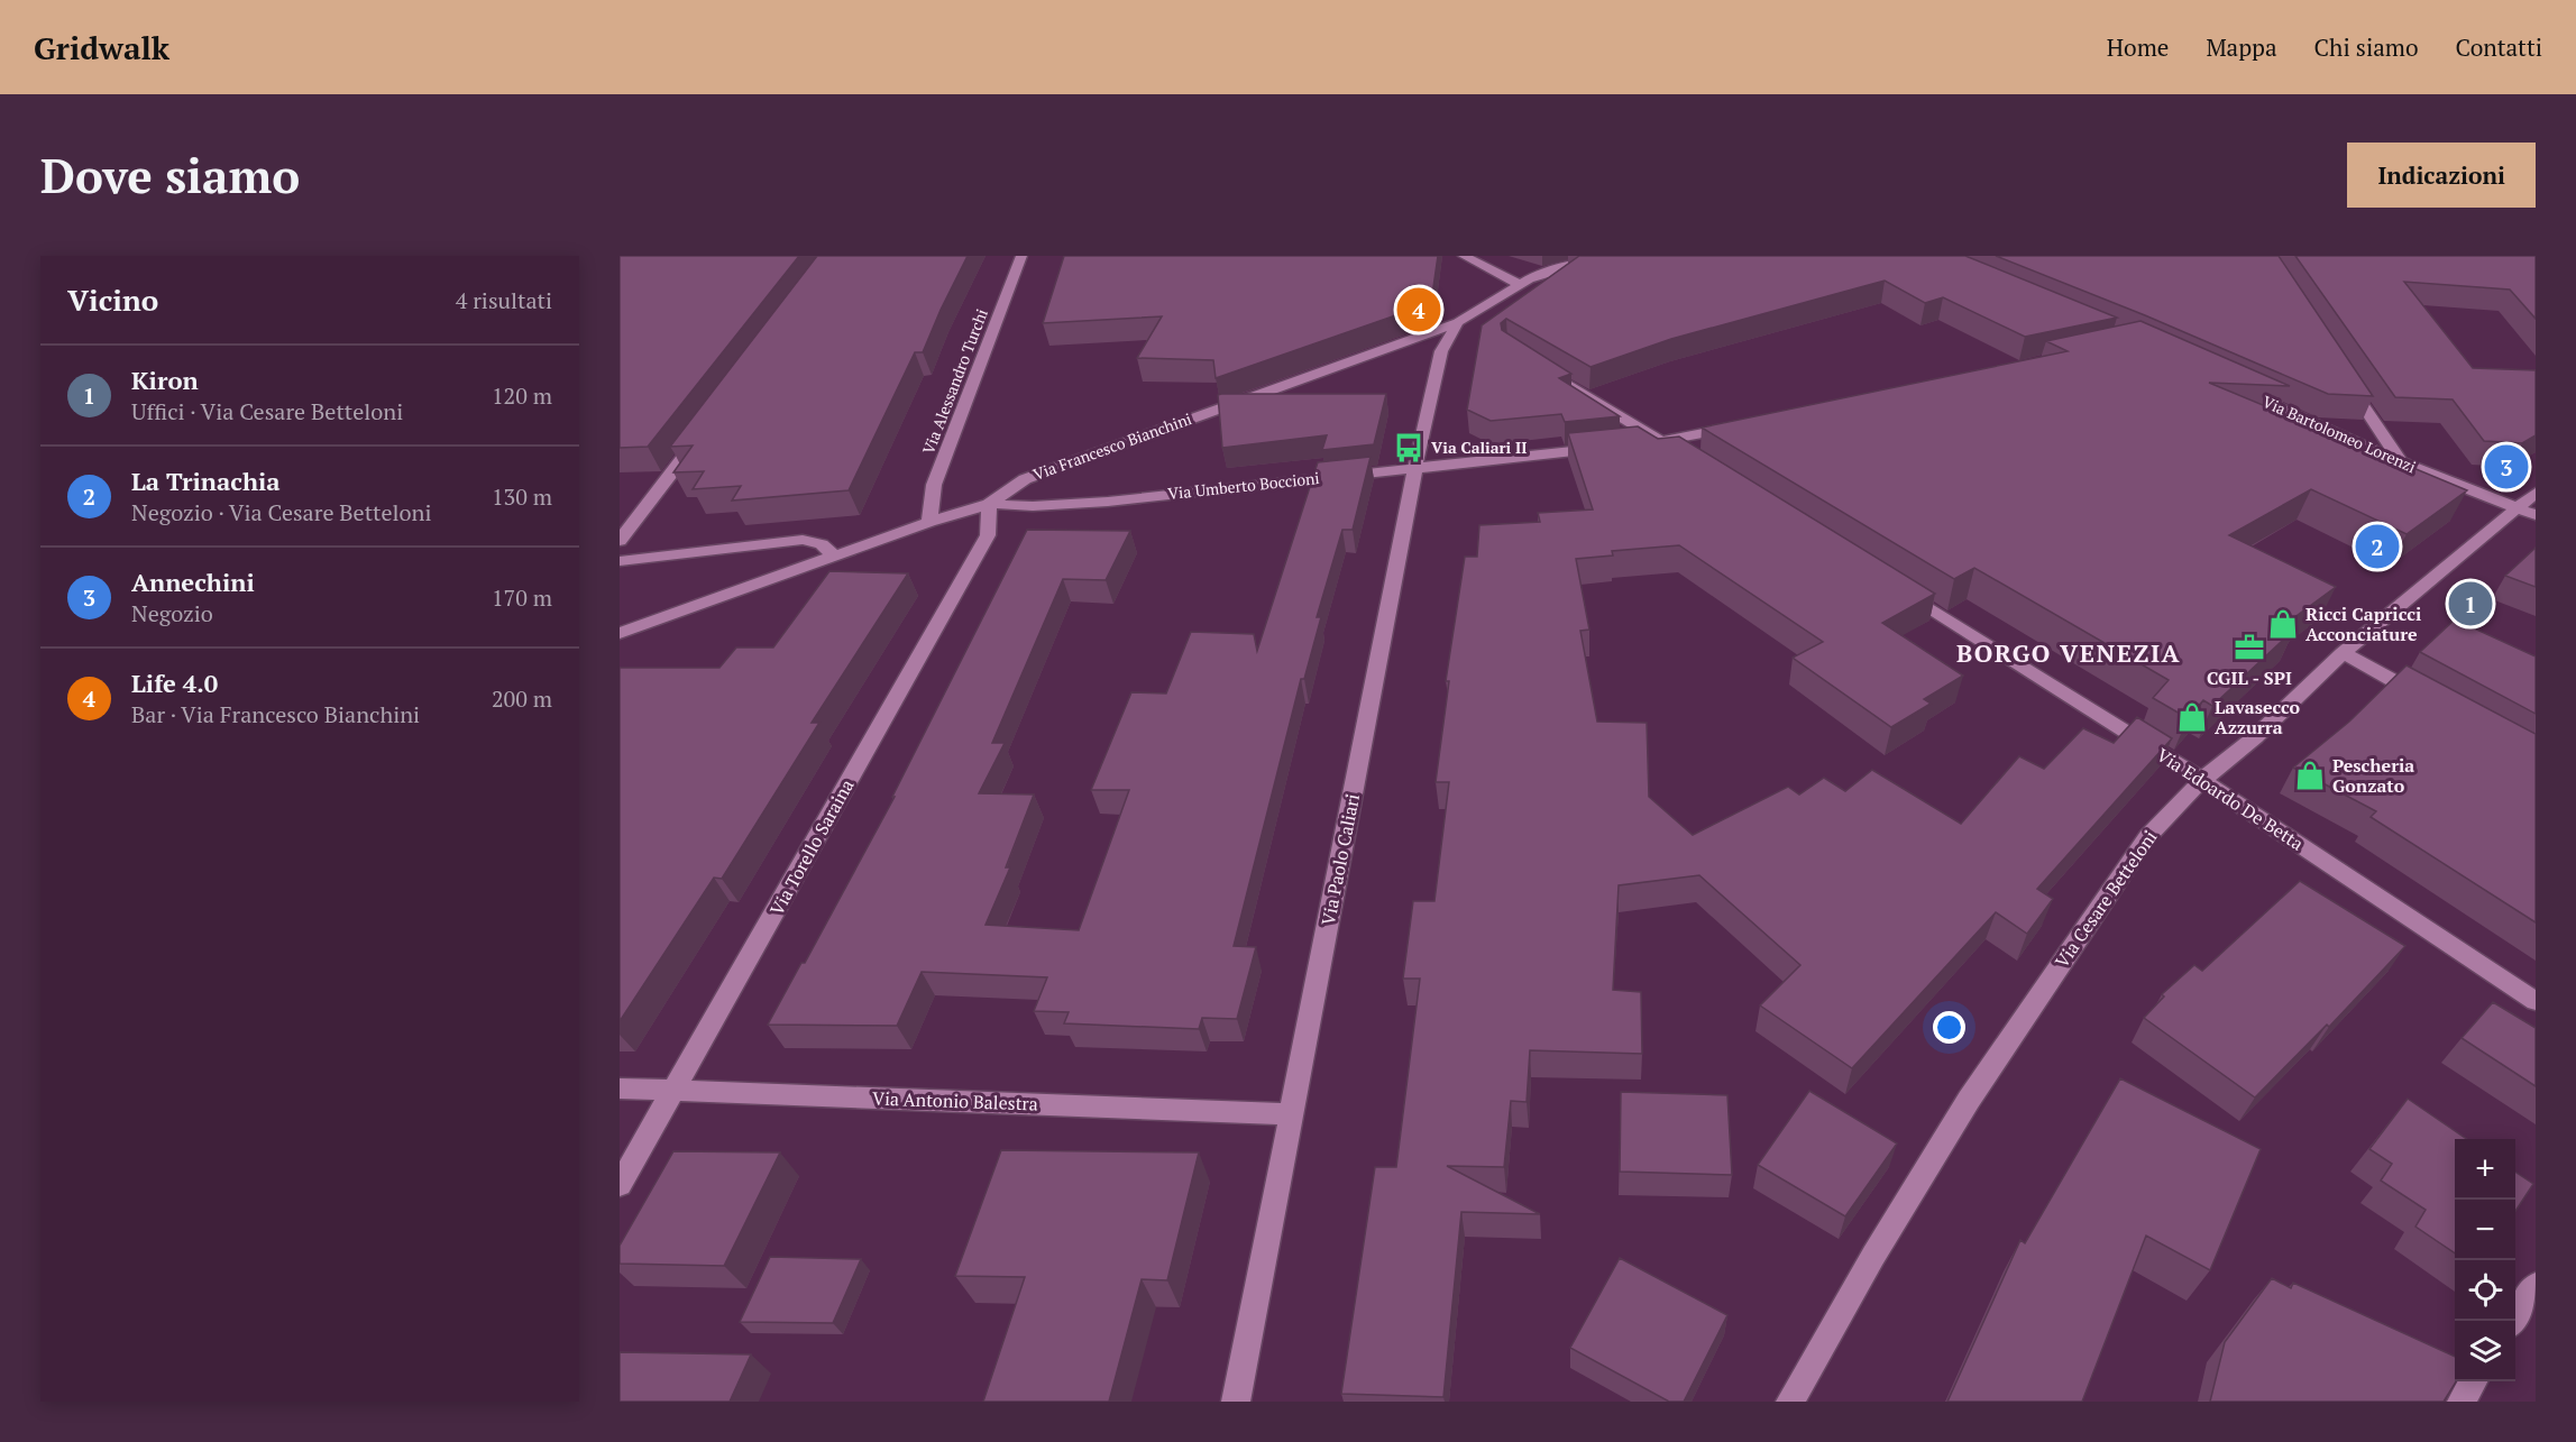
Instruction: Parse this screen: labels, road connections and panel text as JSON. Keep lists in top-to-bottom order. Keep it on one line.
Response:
{"streets":{"street":["Via Alessandro Turchi","Via Bartolomeo Lorenzi","Via Francesco Bianchini","Via Umberto Boccioni","Via Edoardo De Betta","Via Torello Saraina","Via Paolo Caliari","Via Cesare Betteloni","Via Antonio Balestra"]},"crossings":[["Via Alessandro Turchi","Via Francesco Bianchini"],["Via Bartolomeo Lorenzi","Via Cesare Betteloni"],["Via Francesco Bianchini","Via Umberto Boccioni"],["Via Francesco Bianchini","Via Torello Saraina"],["Via Francesco Bianchini","Via Paolo Caliari"],["Via Umberto Boccioni","Via Torello Saraina"],["Via Umberto Boccioni","Via Paolo Caliari"],["Via Edoardo De Betta","Via Cesare Betteloni"],["Via Torello Saraina","Via Antonio Balestra"],["Via Paolo Caliari","Via Antonio Balestra"]],"districts":["BORGO VENEZIA"],"places":{"bus stop":["Via Caliari II"],"shop":["Ricci Capricci Acconciature","Lavasecco Azzurra","Pescheria Gonzato"],"office":["CGIL - SPI"]},"page":{"header":"Gridwalk","nav":["Home","Mappa","Chi siamo","Contatti"],"buttons":"Indicazioni","title":"Dove siamo","heading":["Vicino","4 risultati"],"pins":["4","3","2","1"],"list":[{"mark":"1","name":"Kiron","note":"Uffici · Via Cesare Betteloni","value":"120 m"},{"mark":"2","name":"La Trinachia","note":"Negozio · Via Cesare Betteloni","value":"130 m"},{"mark":"3","name":"Annechini","note":"Negozio","value":"170 m"},{"mark":"4","name":"Life 4.0","note":"Bar · Via Francesco Bianchini","value":"200 m"}],"map_buttons":["+","−"]}}
